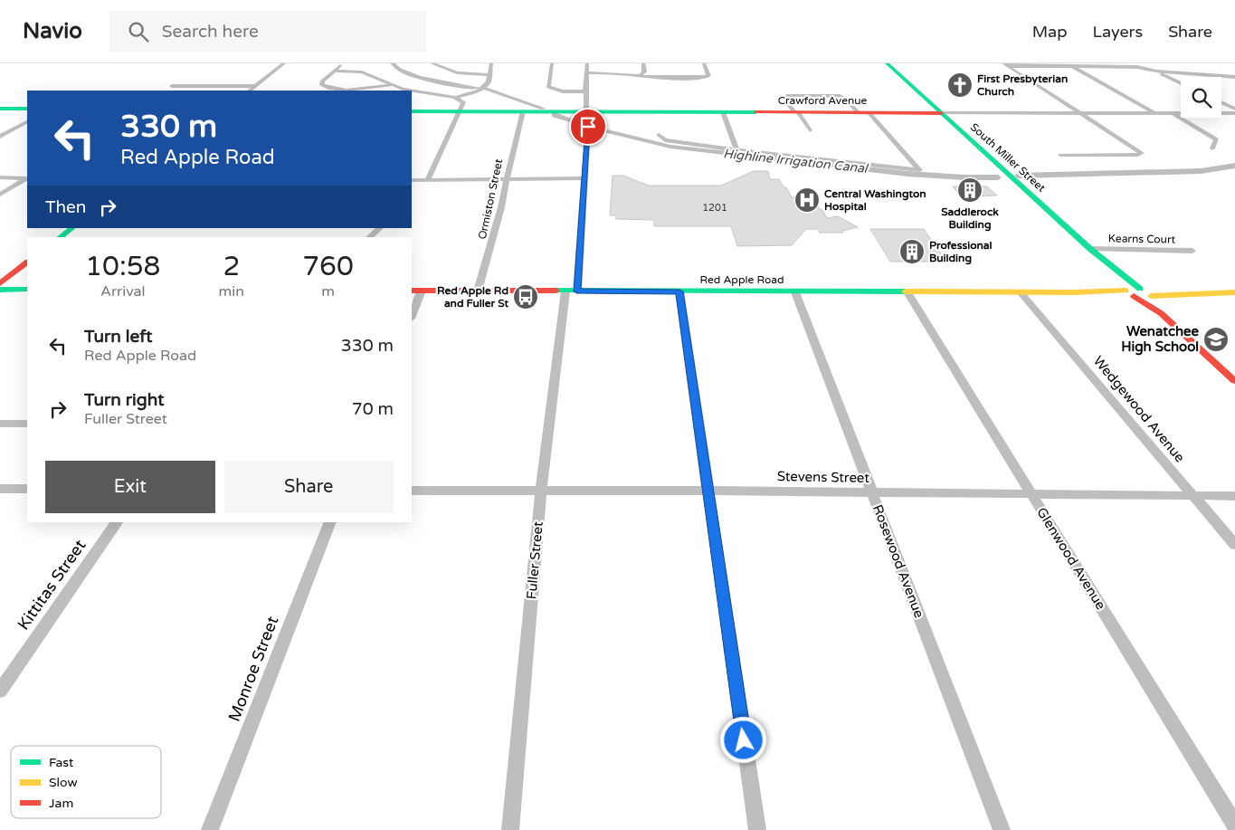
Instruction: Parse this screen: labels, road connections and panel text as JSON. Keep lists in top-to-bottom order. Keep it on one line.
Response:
{"streets":{"street":["Crawford Avenue","South Miller Street","Ormiston Street","Kearns Court","Red Apple Road","Wedgewood Avenue","Stevens Street","Glenwood Avenue","Fuller Street","Rosewood Avenue","Kittitas Street","Monroe Street"]},"crossings":[["Crawford Avenue","South Miller Street"],["Crawford Avenue","Ormiston Street"],["Crawford Avenue","Fuller Street"],["South Miller Street","Kearns Court"],["South Miller Street","Red Apple Road"],["Ormiston Street","Red Apple Road"],["Red Apple Road","Wedgewood Avenue"],["Red Apple Road","Glenwood Avenue"],["Red Apple Road","Fuller Street"],["Red Apple Road","Rosewood Avenue"],["Wedgewood Avenue","Stevens Street"],["Stevens Street","Glenwood Avenue"],["Stevens Street","Fuller Street"],["Stevens Street","Rosewood Avenue"]],"water":["Highline Irrigation Canal"],"places":{"church":["First Presbyterian Church"],"building":["Saddlerock Building","Professional Building"],"hospital":["Central Washington Hospital"],"bus stop":["Red Apple Rd and Fuller St"],"school or university":["Wenatchee High School"]},"house_numbers":["1201"],"legend":["Fast","Slow","Jam"],"page":{"header":"Navio","search":"Search here","nav":["Map","Layers","Share"],"turn":["330 m","Red Apple Road"],"then":"Then","eta":["10:58","Arrival","2","min","760","m"],"list":[{"name":"Turn left","note":"Red Apple Road","value":"330 m"},{"name":"Turn right","note":"Fuller Street","value":"70 m"}],"buttons":["Exit","Share"]}}
